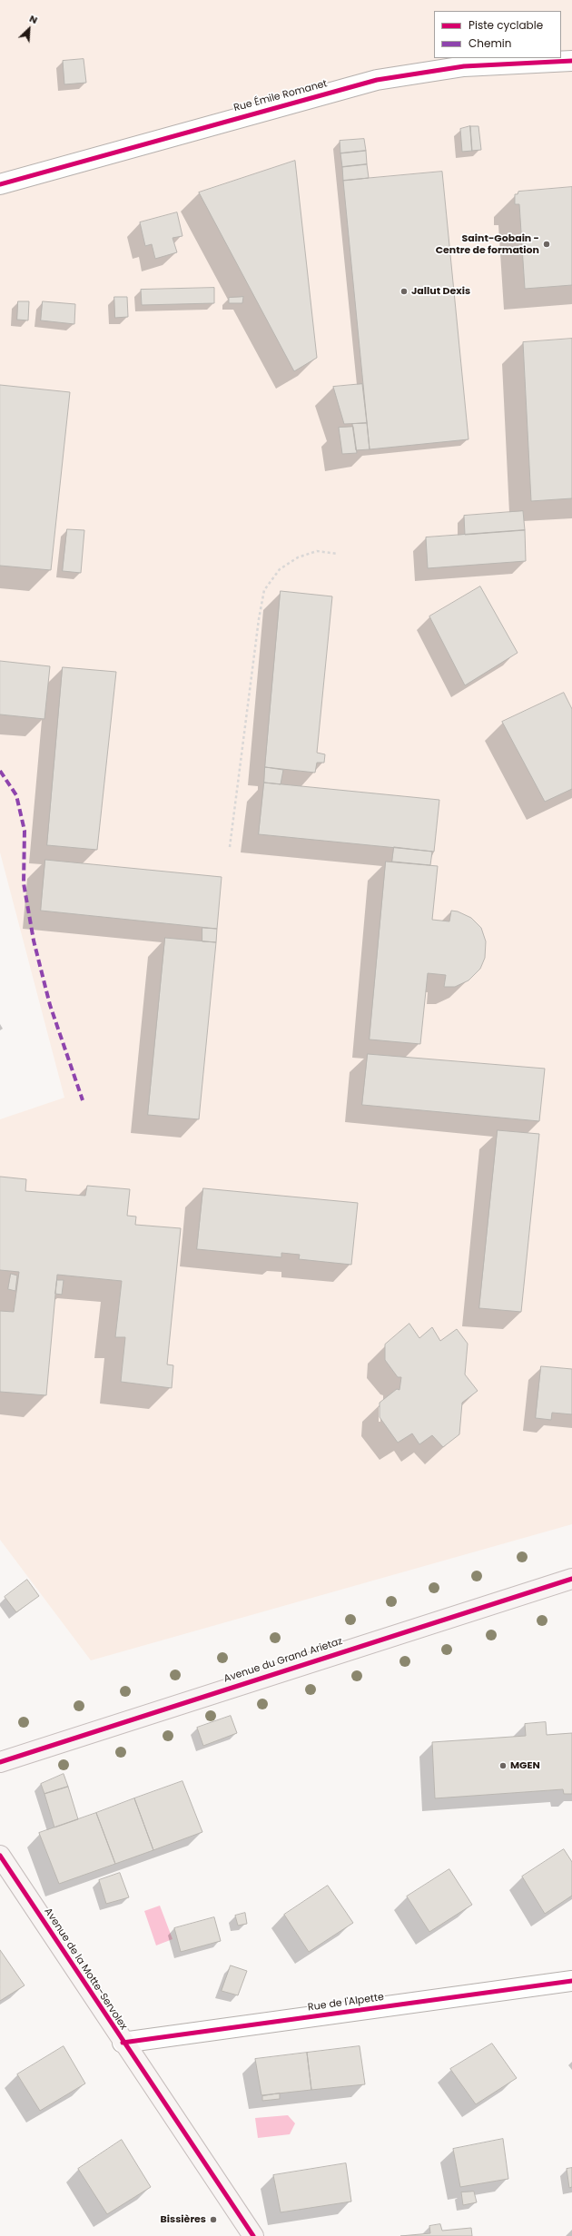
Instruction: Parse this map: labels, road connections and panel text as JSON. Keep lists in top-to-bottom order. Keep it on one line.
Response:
{"streets":{"main road":["Avenue du Grand Arietaz","Avenue de la Motte-Servolex"],"street":["Rue Émile Romanet","Rue de l'Alpette"]},"crossings":[["Avenue de la Motte-Servolex","Rue de l'Alpette"]],"places":["Saint-Gobain - Centre de formation","Jallut Dexis","MGEN","Bissières"],"legend":["Piste cyclable","Chemin"],"north":"top right"}
